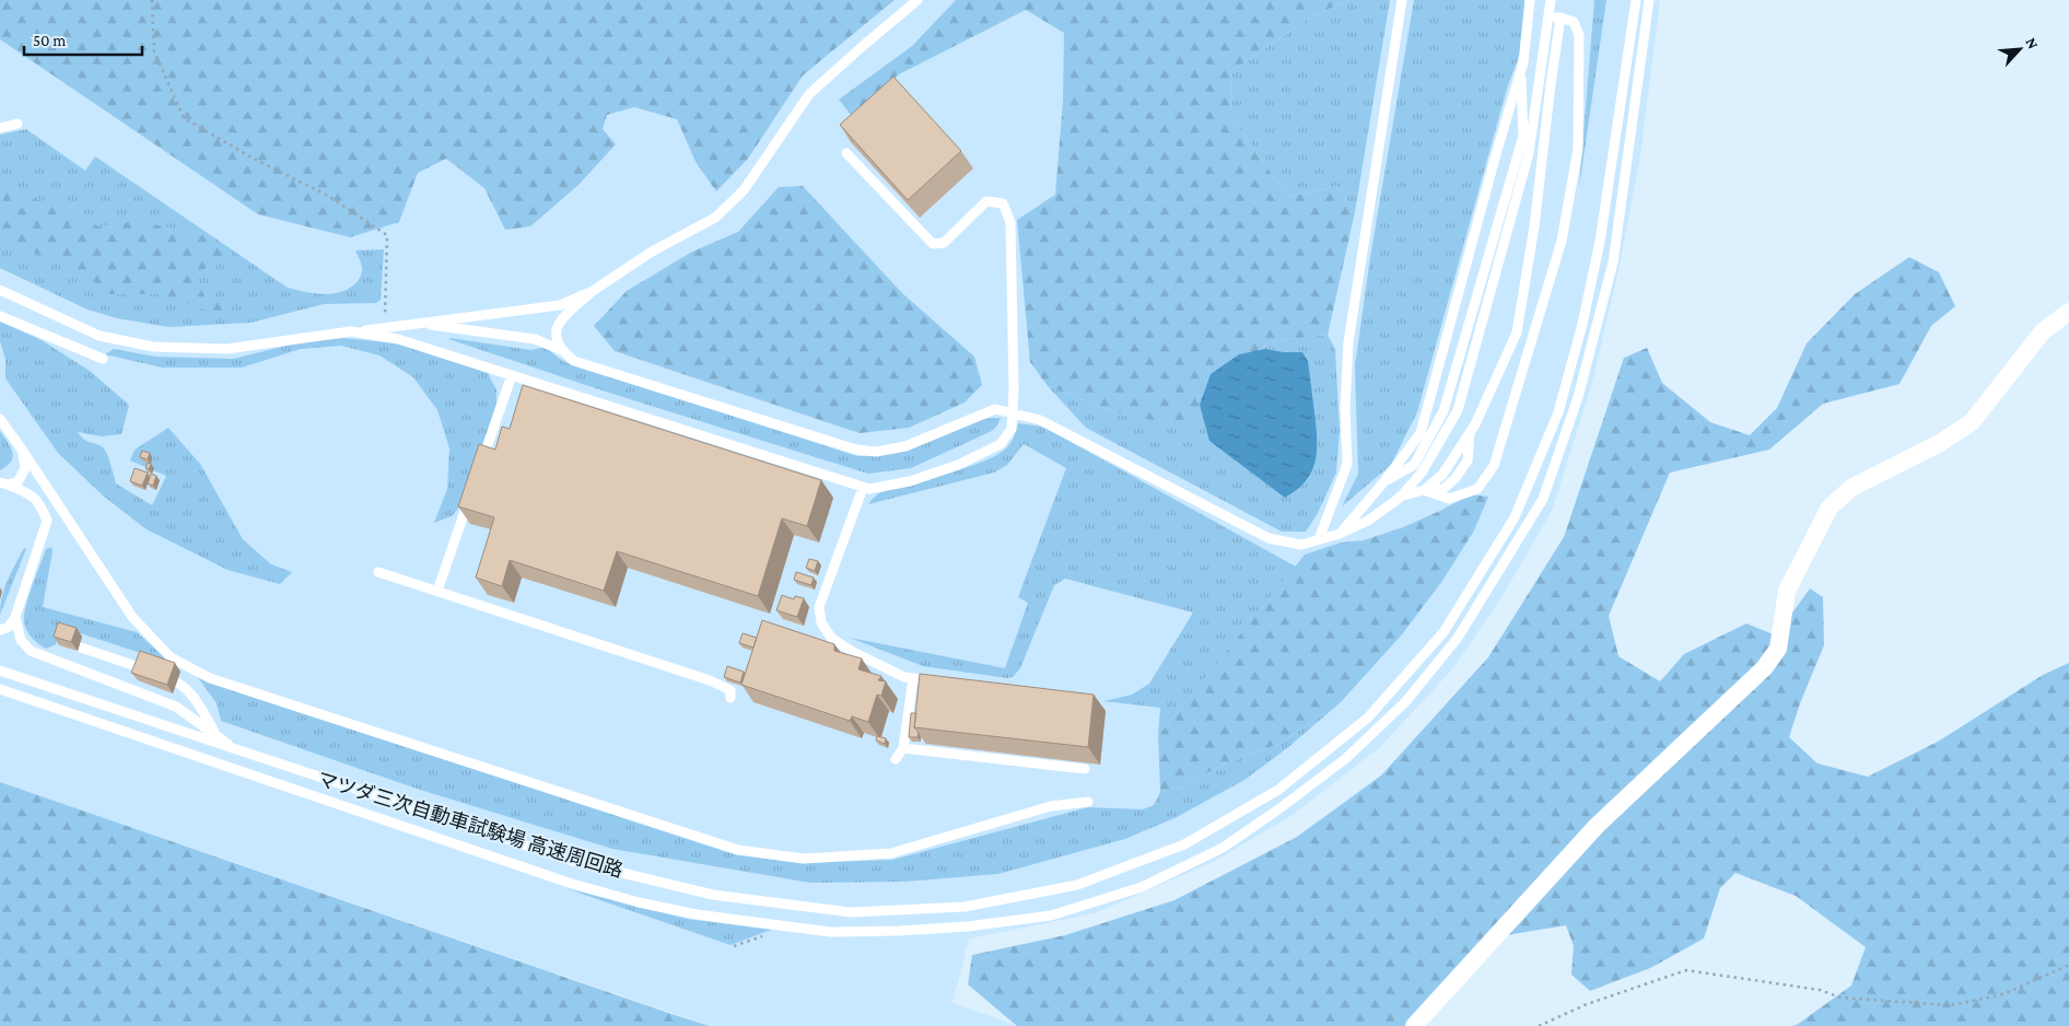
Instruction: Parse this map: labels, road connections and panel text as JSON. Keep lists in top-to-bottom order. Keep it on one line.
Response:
{"streets":{"lane":["マツダ三次自動車試験場 高速周回路"]},"scale_bar":"50 m","north":"top right"}
